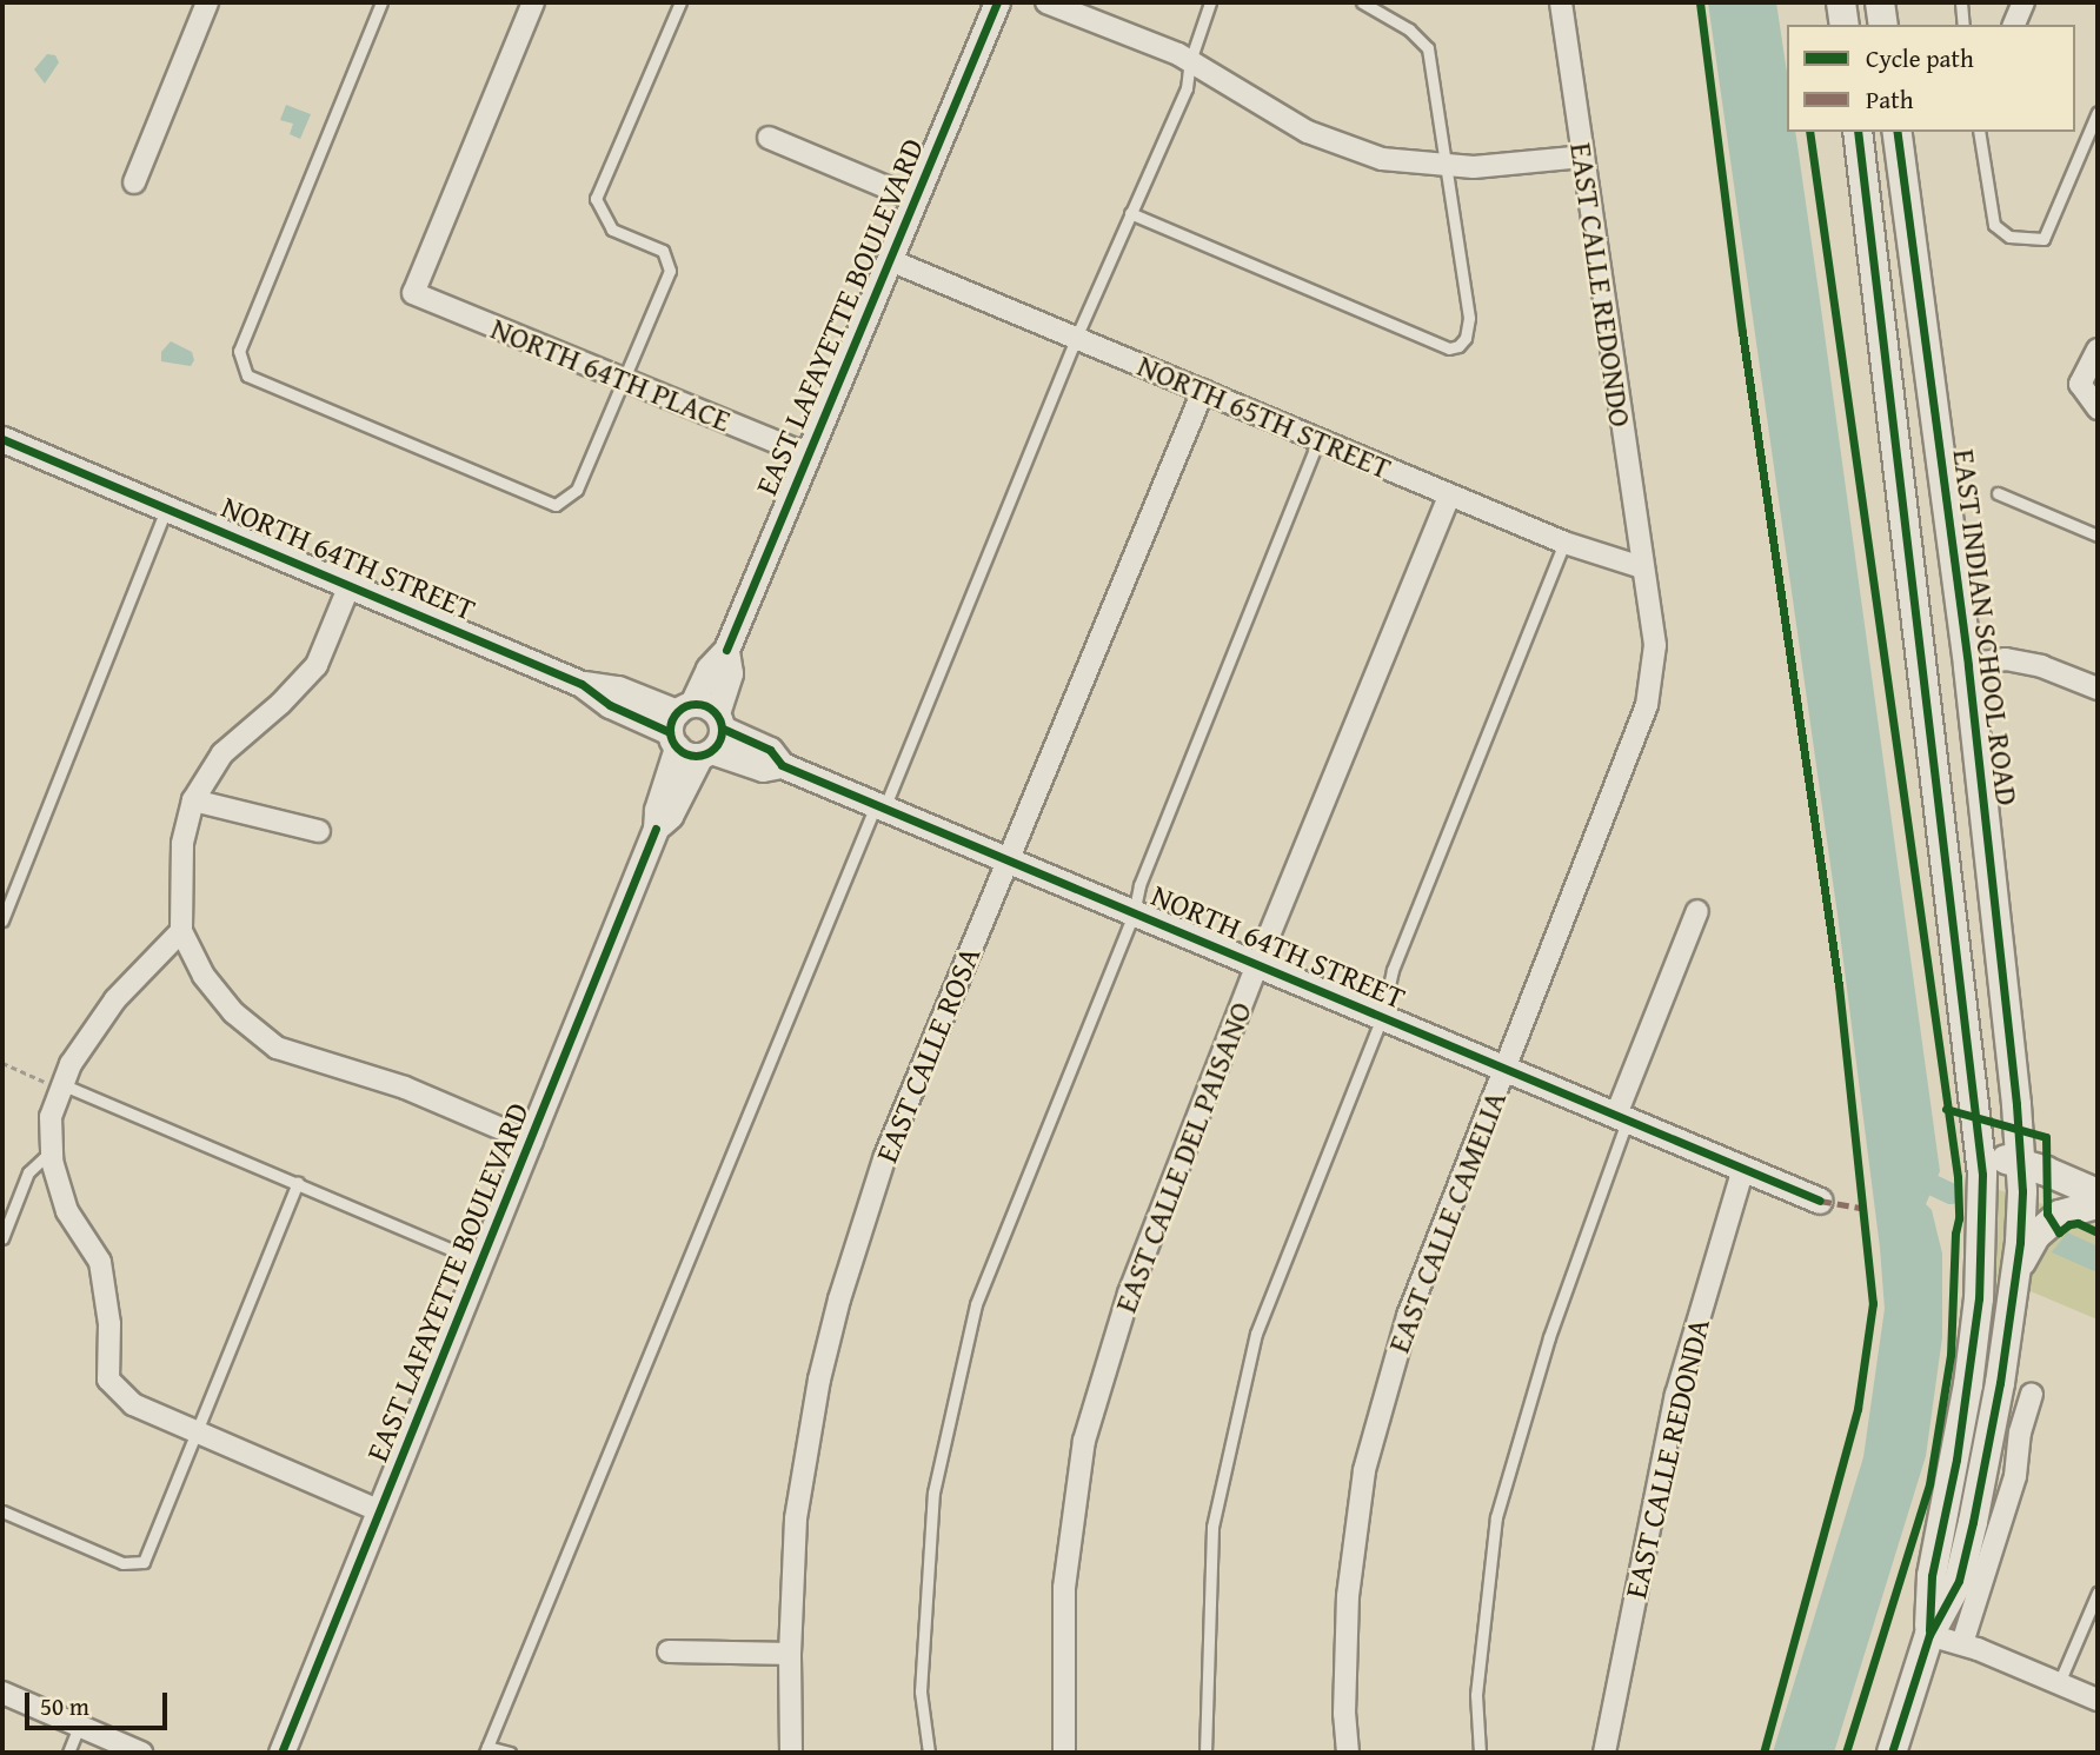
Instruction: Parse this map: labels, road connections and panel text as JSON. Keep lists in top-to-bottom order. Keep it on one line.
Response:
{"streets":{"main road":["EAST INDIAN SCHOOL ROAD"],"street":["EAST CALLE REDONDO","EAST LAFAYETTE BOULEVARD","NORTH 64TH PLACE","NORTH 65TH STREET","NORTH 64TH STREET","EAST CALLE ROSA","EAST CALLE DEL PAISANO","EAST CALLE CAMELIA","EAST CALLE REDONDA"]},"crossings":[["EAST CALLE REDONDO","NORTH 65TH STREET"],["EAST CALLE REDONDO","EAST CALLE CAMELIA"],["EAST LAFAYETTE BOULEVARD","NORTH 64TH PLACE"],["EAST LAFAYETTE BOULEVARD","NORTH 65TH STREET"],["EAST LAFAYETTE BOULEVARD","NORTH 64TH STREET"],["NORTH 65TH STREET","EAST CALLE ROSA"],["NORTH 65TH STREET","EAST CALLE DEL PAISANO"],["NORTH 65TH STREET","EAST CALLE CAMELIA"],["NORTH 64TH STREET","EAST CALLE ROSA"],["NORTH 64TH STREET","EAST CALLE DEL PAISANO"],["NORTH 64TH STREET","EAST CALLE CAMELIA"],["NORTH 64TH STREET","EAST CALLE REDONDA"]],"legend":["Cycle path","Path"],"scale_bar":"50 m"}
